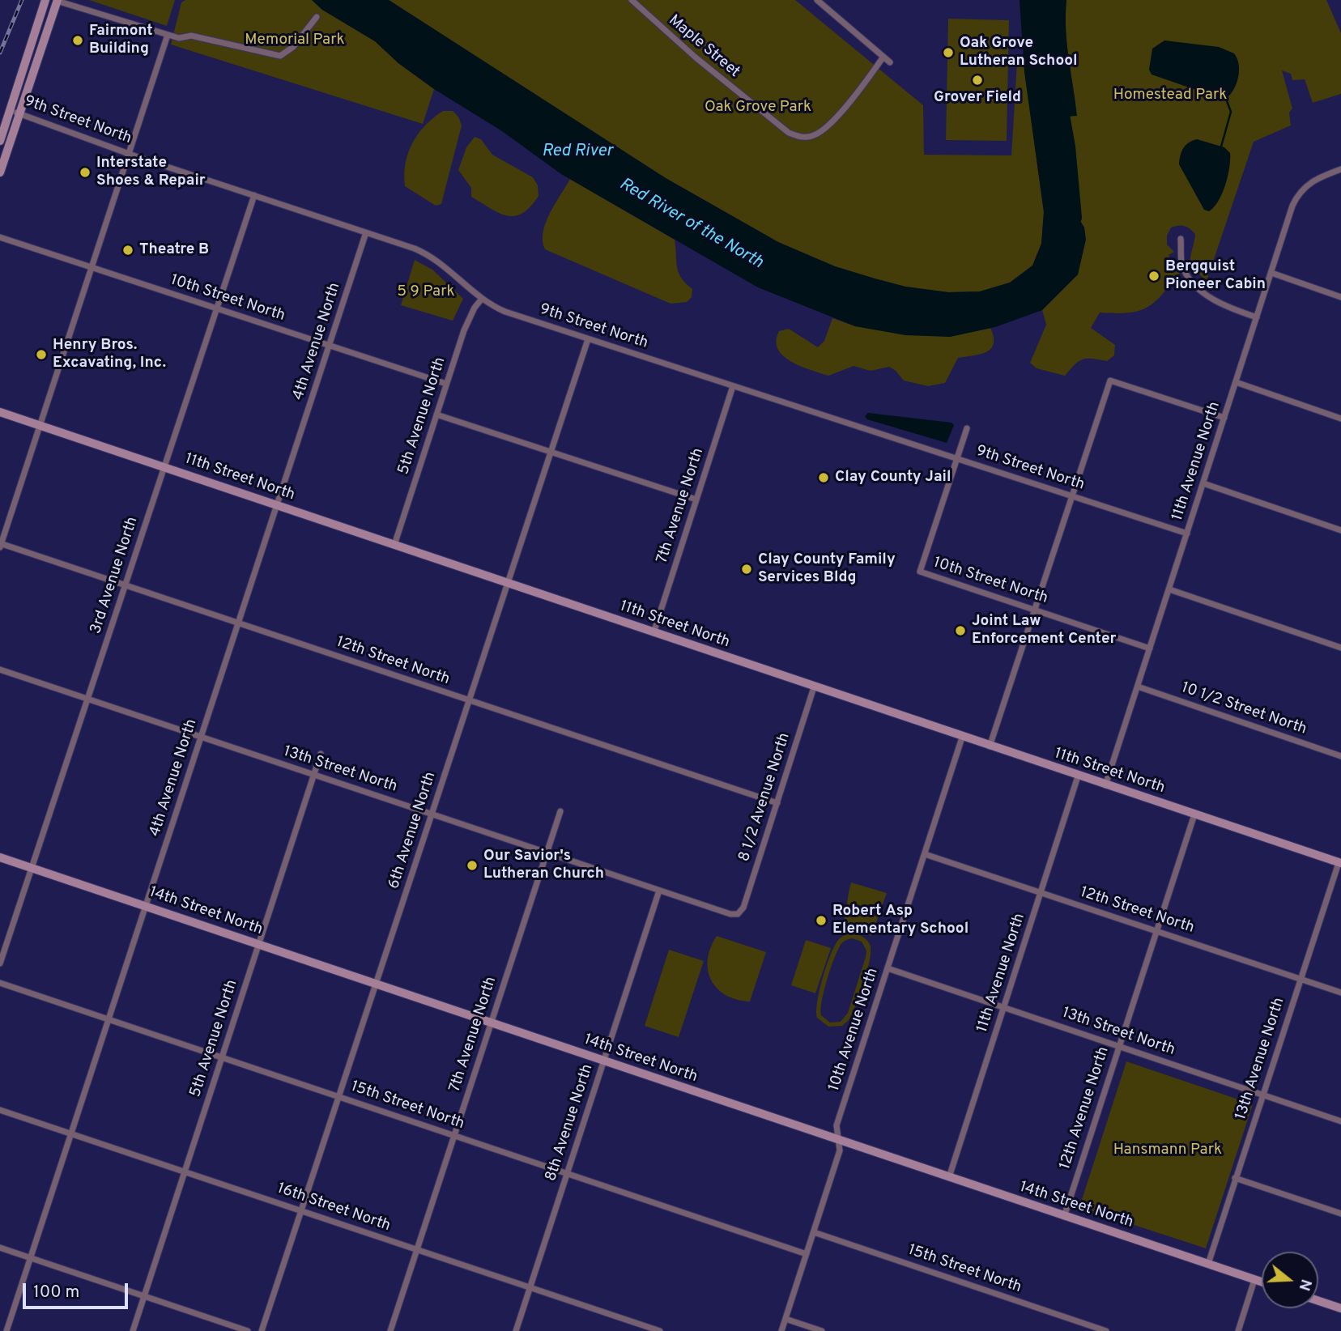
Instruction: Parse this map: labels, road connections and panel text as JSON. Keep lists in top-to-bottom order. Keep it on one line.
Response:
{"streets":{"street":["Maple Street","9th Street North","10th Street North","4th Avenue North","5th Avenue North","11th Avenue North","11th Street North","7th Avenue North","3rd Avenue North","12th Street North","10 1/2 Street North","13th Street North","8 1/2 Avenue North","6th Avenue North","14th Street North","10th Avenue North","13th Avenue North","15th Street North","12th Avenue North","8th Avenue North","16th Street North"]},"crossings":[["9th Street North","10th Street North"],["9th Street North","4th Avenue North"],["9th Street North","5th Avenue North"],["9th Street North","11th Avenue North"],["9th Street North","7th Avenue North"],["9th Street North","3rd Avenue North"],["9th Street North","6th Avenue North"],["10th Street North","4th Avenue North"],["10th Street North","5th Avenue North"],["10th Street North","11th Avenue North"],["10th Street North","3rd Avenue North"],["4th Avenue North","11th Street North"],["4th Avenue North","12th Street North"],["4th Avenue North","13th Street North"],["4th Avenue North","14th Street North"],["4th Avenue North","15th Street North"],["4th Avenue North","16th Street North"],["5th Avenue North","11th Street North"],["5th Avenue North","13th Street North"],["5th Avenue North","14th Street North"],["5th Avenue North","15th Street North"],["5th Avenue North","16th Street North"],["11th Avenue North","11th Street North"],["11th Avenue North","12th Street North"],["11th Avenue North","10 1/2 Street North"],["11th Avenue North","13th Street North"],["11th Avenue North","14th Street North"],["11th Street North","7th Avenue North"],["11th Street North","3rd Avenue North"],["11th Street North","8 1/2 Avenue North"],["11th Street North","6th Avenue North"],["11th Street North","10th Avenue North"],["11th Street North","13th Avenue North"],["11th Street North","12th Avenue North"],["7th Avenue North","13th Street North"],["7th Avenue North","14th Street North"],["7th Avenue North","15th Street North"],["7th Avenue North","16th Street North"],["3rd Avenue North","12th Street North"],["3rd Avenue North","13th Street North"],["3rd Avenue North","14th Street North"],["12th Street North","8 1/2 Avenue North"],["12th Street North","6th Avenue North"],["12th Street North","10th Avenue North"],["12th Street North","13th Avenue North"],["12th Street North","12th Avenue North"],["13th Street North","8 1/2 Avenue North"],["13th Street North","6th Avenue North"],["13th Street North","10th Avenue North"],["13th Street North","13th Avenue North"],["13th Street North","12th Avenue North"],["13th Street North","8th Avenue North"],["6th Avenue North","14th Street North"],["6th Avenue North","15th Street North"],["6th Avenue North","16th Street North"],["14th Street North","10th Avenue North"],["14th Street North","13th Avenue North"],["14th Street North","12th Avenue North"],["14th Street North","8th Avenue North"],["10th Avenue North","15th Street North"],["15th Street North","8th Avenue North"],["8th Avenue North","16th Street North"]],"water":["Red River","Red River of the North"],"parks":["Memorial Park","Homestead Park","Oak Grove Park","5 9 Park","Hansmann Park"],"places":["Fairmont Building","Oak Grove Lutheran School","Grover Field","Interstate Shoes & Repair","Theatre B","Bergquist Pioneer Cabin","Henry Bros. Excavating, Inc.","Clay County Jail","Clay County Family Services Bldg","Joint Law Enforcement Center","Our Savior's Lutheran Church","Robert Asp Elementary School"],"scale_bar":"100 m","north":"right"}
